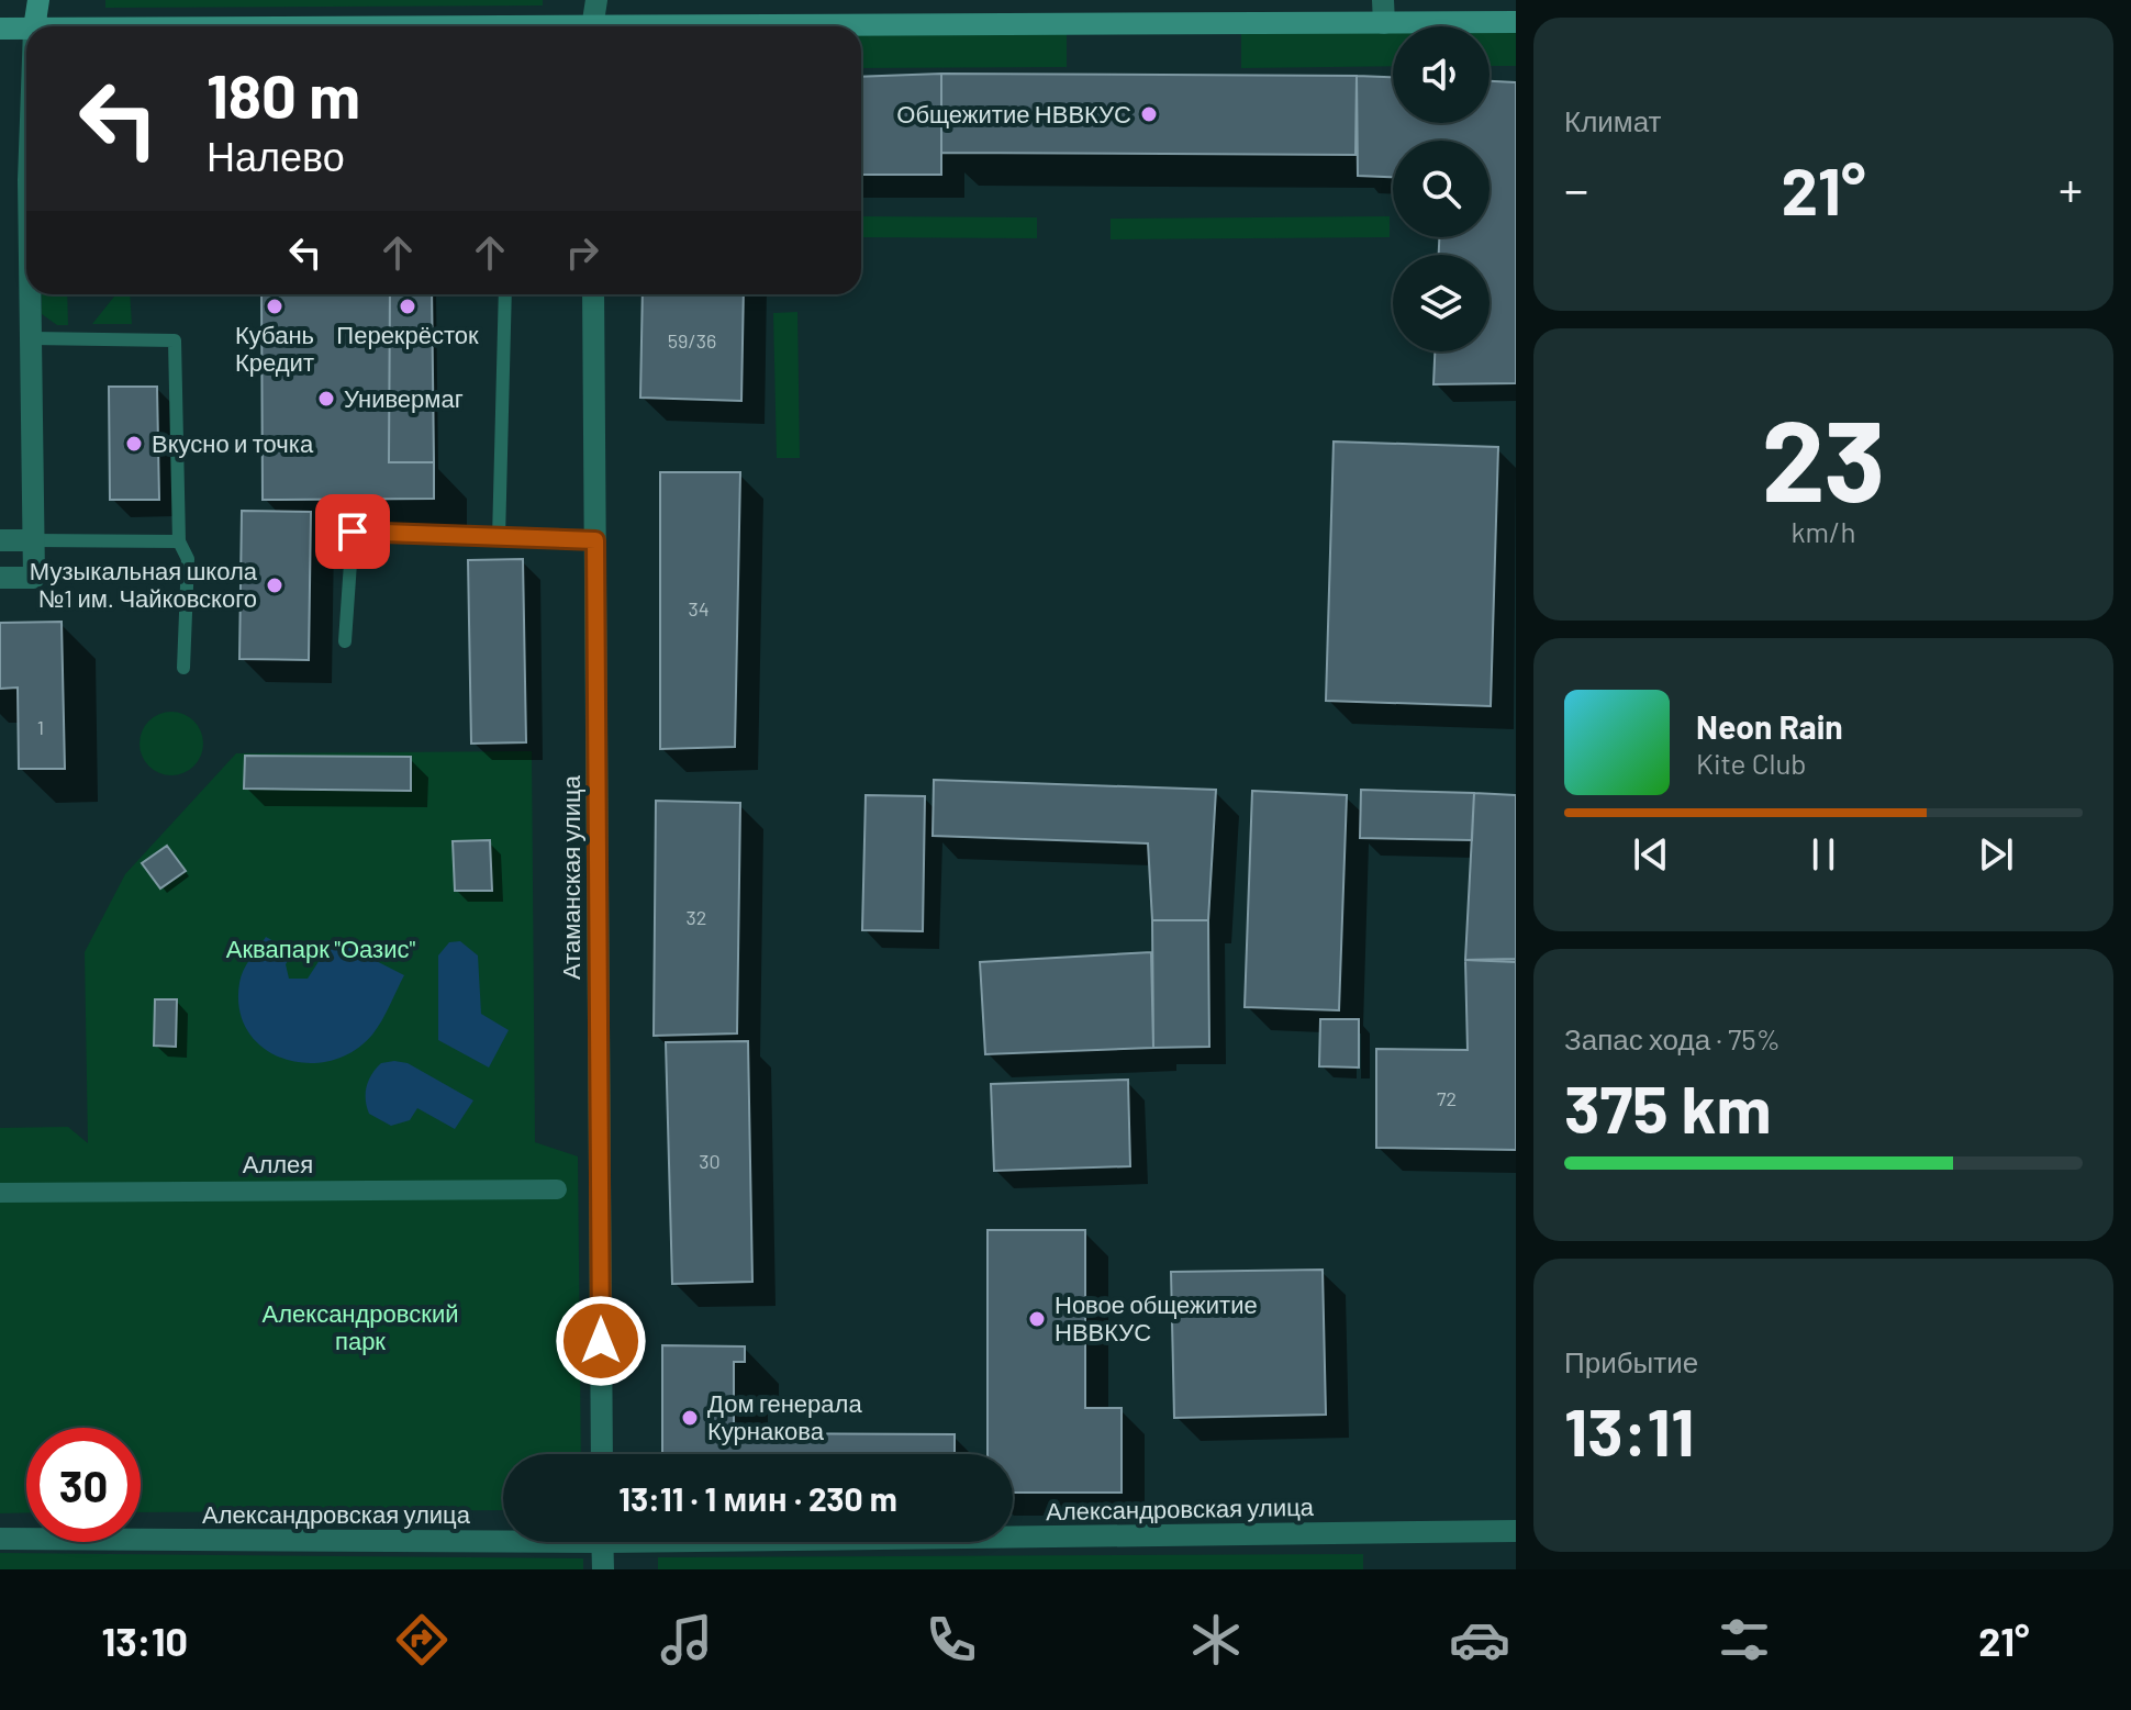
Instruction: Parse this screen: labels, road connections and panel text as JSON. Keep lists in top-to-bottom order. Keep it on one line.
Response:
{"streets":{"street":["Атаманская улица","Аллея","Александровская улица"]},"parks":["Аквапарк \"Оазис\"","Александровский парк"],"places":["Общежитие НВВКУС","Кубань Кредит","Перекрёсток","Универмаг","Вкусно и точка","Музыкальная школа №1 им. Чайковского","Новое общежитие НВВКУС","Дом генерала Курнакова"],"house_numbers":["59/36","34","1","32","72","30"],"page":{"tile":["Климат",["23","km/h"],["Запас хода · 75%","375 km"],["Прибытие","13:11"]],"turn":["180 m","Налево"],"heat":["−","21°","+"],"song":["Neon Rain","Kite Club"],"limit":"30","trip":"13:11 · 1 мин · 230 m","tabs":["13:10","21°"]}}
